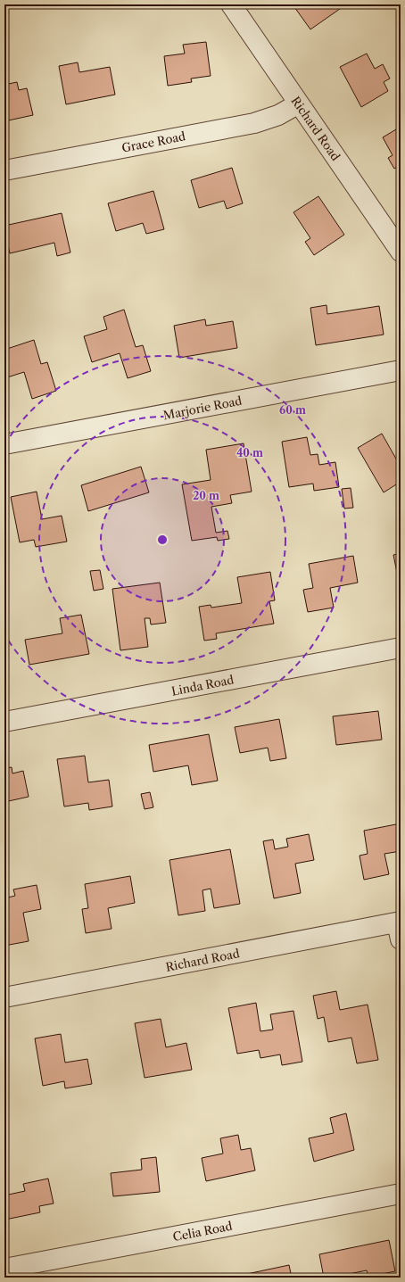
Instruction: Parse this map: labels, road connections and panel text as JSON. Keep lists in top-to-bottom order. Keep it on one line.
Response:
{"streets":{"street":["Richard Road","Grace Road","Marjorie Road","Linda Road","Celia Road"]},"crossings":[["Richard Road","Grace Road"]],"rings":["60 m","40 m","20 m"]}
